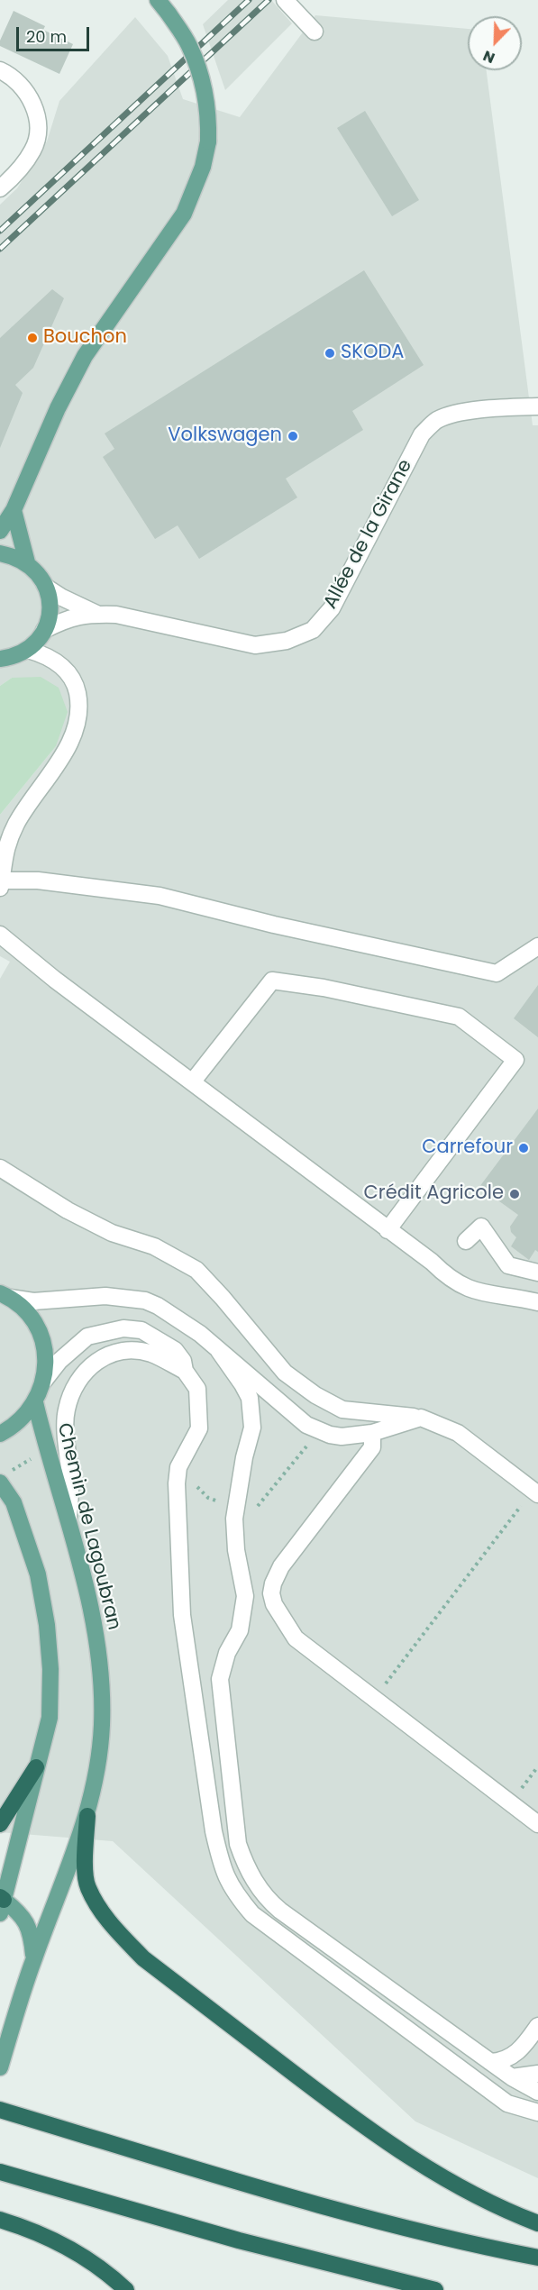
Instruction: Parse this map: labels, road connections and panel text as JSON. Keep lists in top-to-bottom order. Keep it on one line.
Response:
{"streets":{"main road":["Chemin de Lagoubran"],"street":["Allée de la Girane"]},"places":["Bouchon","SKODA","Volkswagen","Carrefour","Crédit Agricole"],"scale_bar":"20 m","north":"bottom left"}
